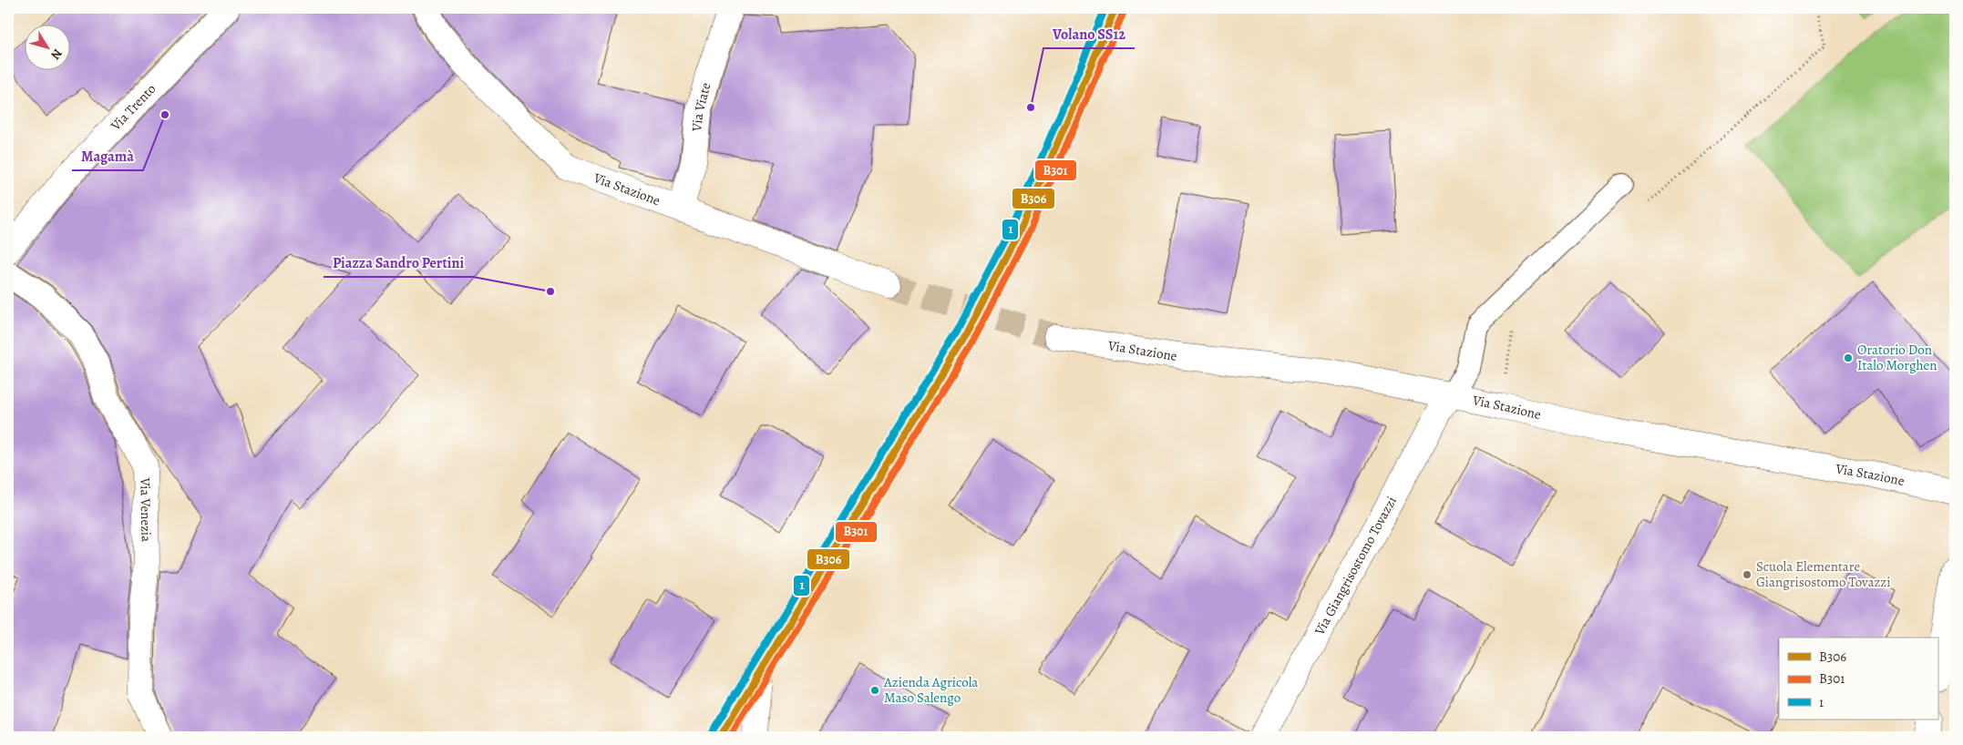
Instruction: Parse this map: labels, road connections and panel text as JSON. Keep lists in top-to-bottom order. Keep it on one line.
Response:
{"streets":{"street":["Via Trento","Via Viate","Via Stazione","Via Venezia","Via Giangrisostomo Tovazzi"]},"crossings":[["Via Viate","Via Stazione"],["Via Stazione","Via Giangrisostomo Tovazzi"]],"places":["Volano SS12","Magamà","Piazza Sandro Pertini","Oratorio Don Italo Morghen","Scuola Elementare Giangrisostomo Tovazzi","Azienda Agricola Maso Salengo"],"lines":["transit line B306","transit line 1","transit line B301"],"legend":["B306","B301","1"],"north":"bottom right"}
